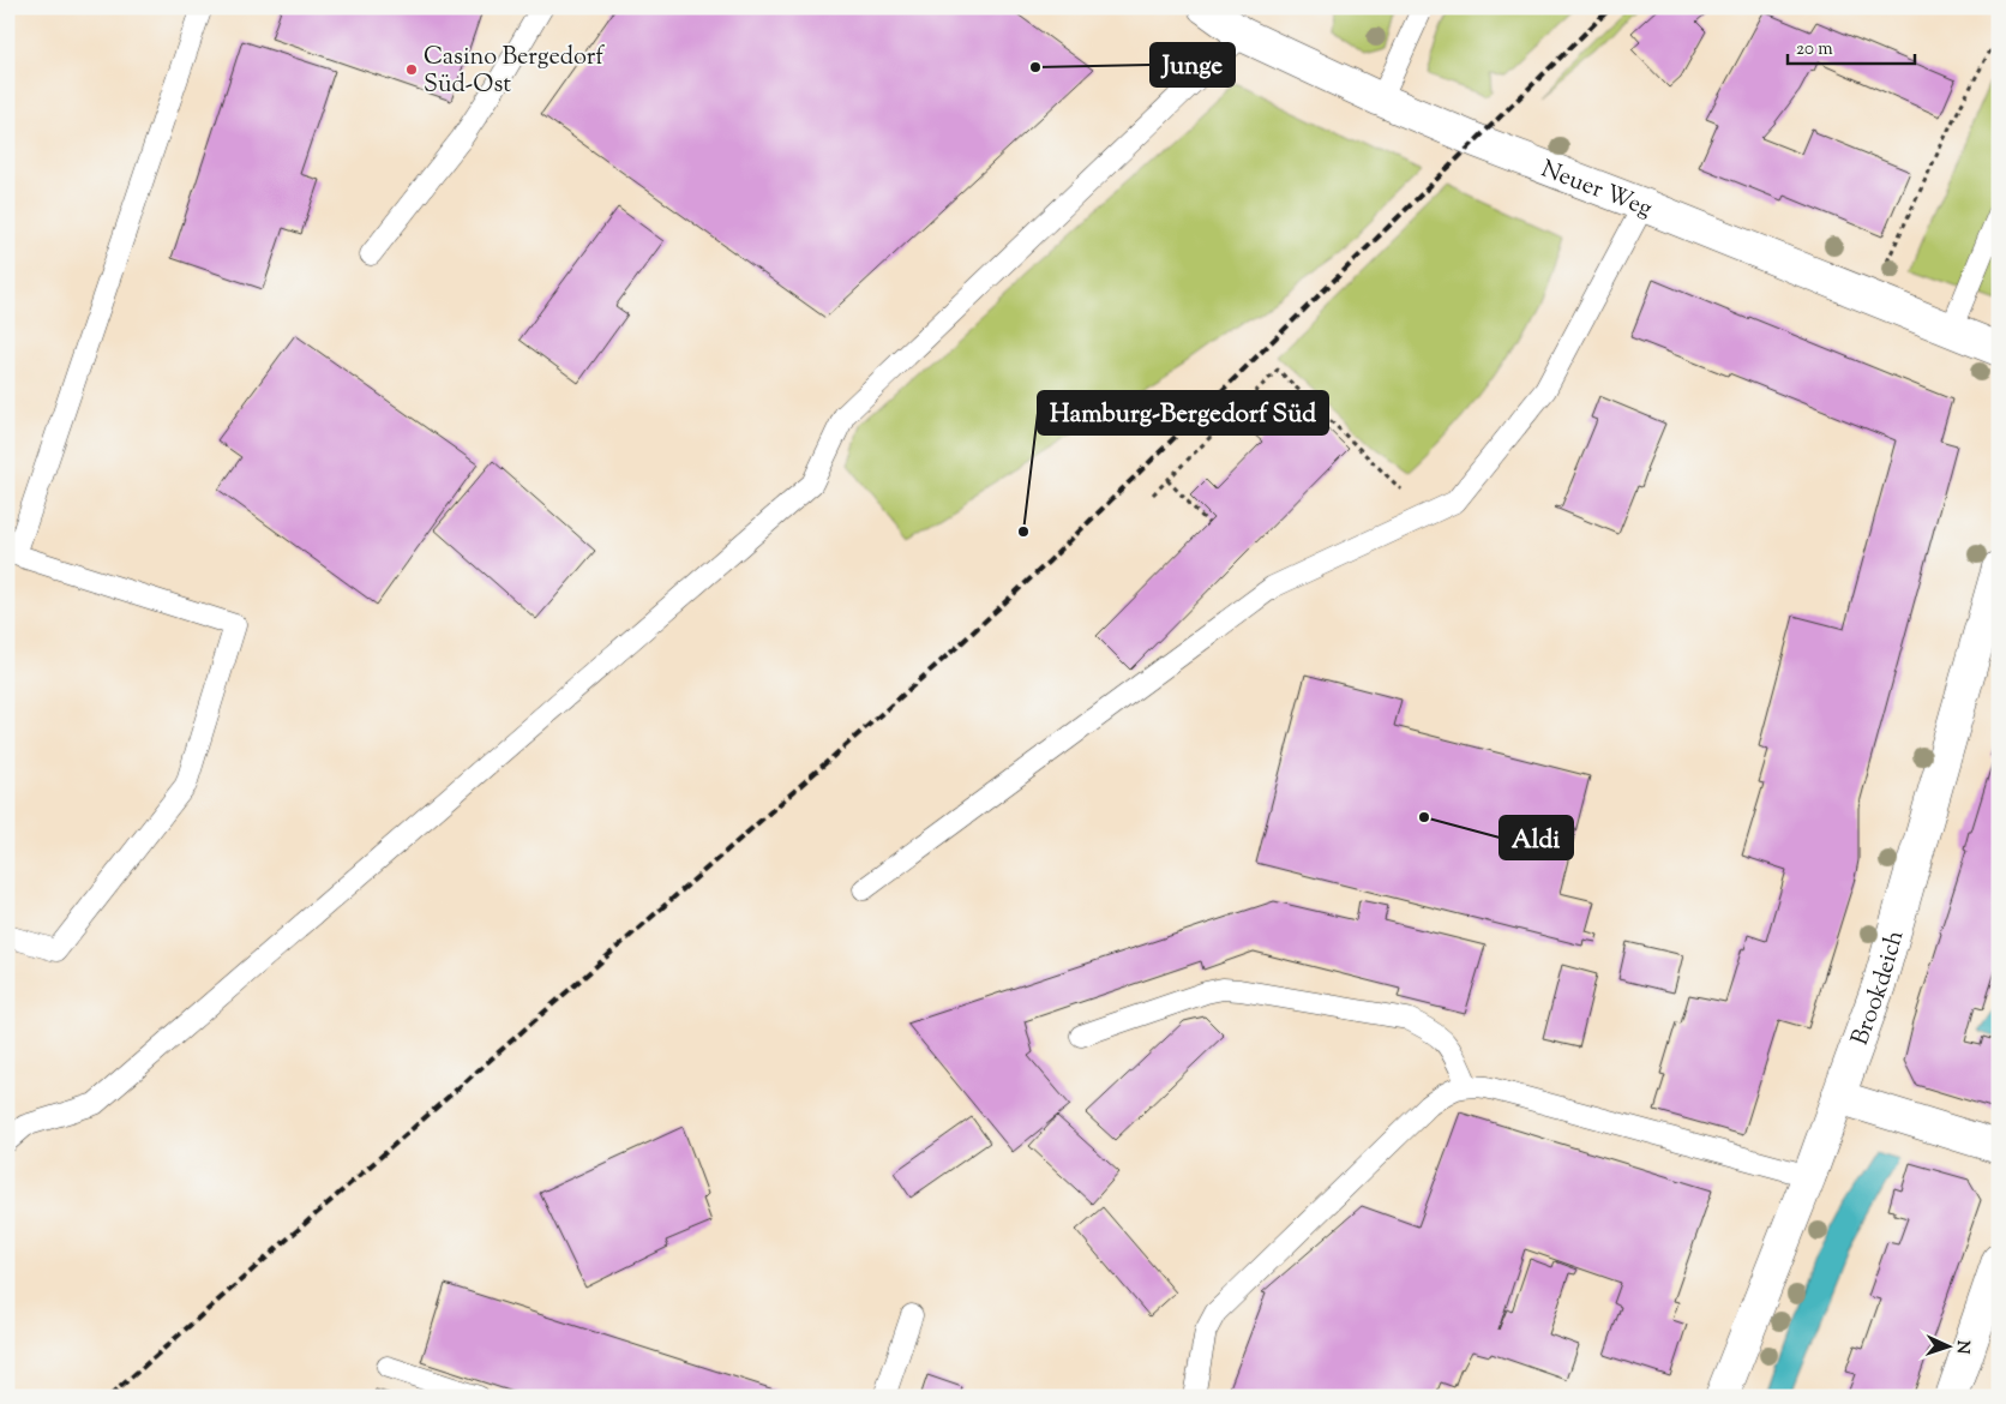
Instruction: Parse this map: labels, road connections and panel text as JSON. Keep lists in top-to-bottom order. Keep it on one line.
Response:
{"streets":{"street":["Neuer Weg","Brookdeich"]},"places":["Junge","Casino Bergedorf Süd-Ost","Hamburg-Bergedorf Süd","Aldi"],"scale_bar":"20 m","north":"right"}
